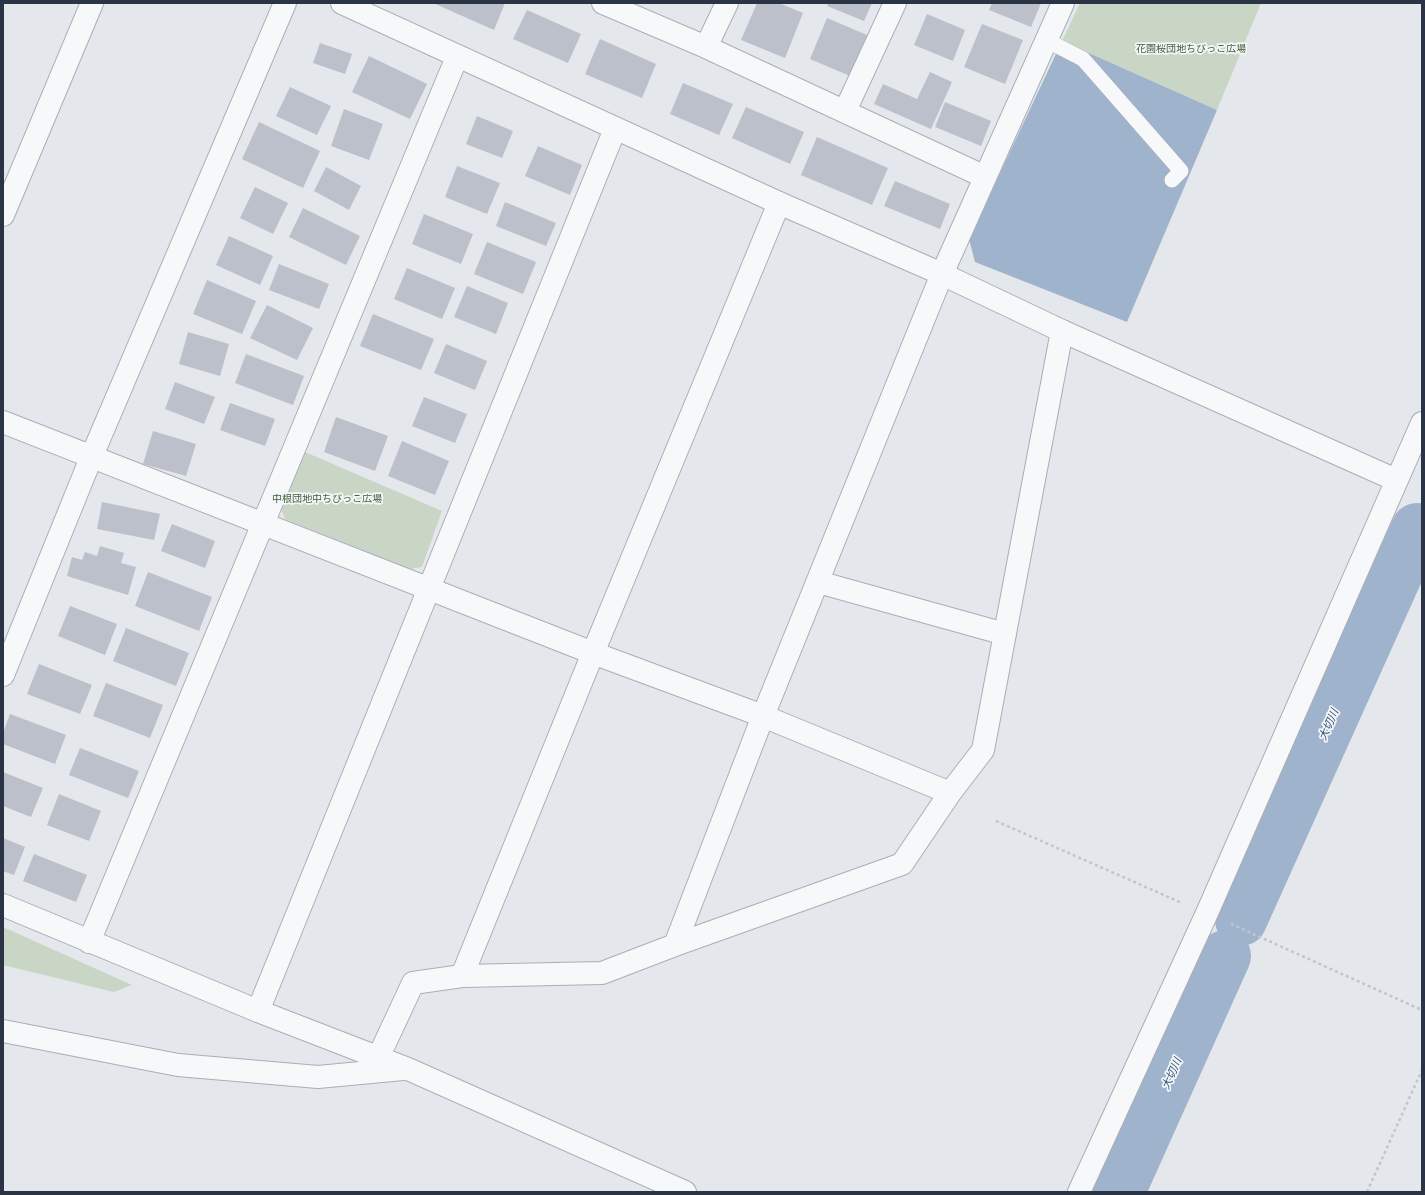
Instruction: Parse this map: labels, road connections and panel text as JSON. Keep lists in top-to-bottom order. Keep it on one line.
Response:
{"water":["大切川"],"parks":["花園桜団地ちびっこ広場","中根団地中ちびっこ広場"]}
